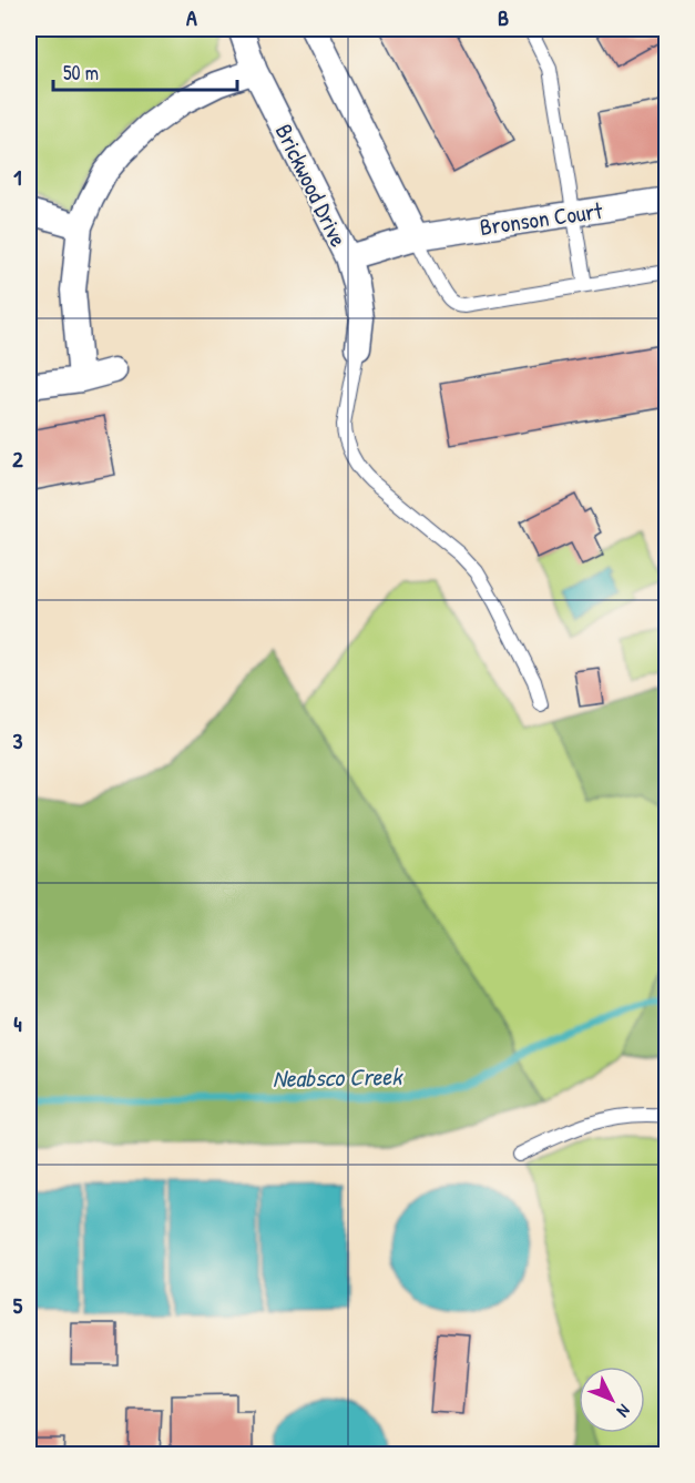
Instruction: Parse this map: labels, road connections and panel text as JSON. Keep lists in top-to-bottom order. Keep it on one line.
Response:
{"streets":{"street":["Brickwood Drive","Bronson Court"]},"crossings":[["Brickwood Drive","Bronson Court"]],"water":["Neabsco Creek"],"scale_bar":"50 m","north":"bottom right","grid":{"columns":["A","B"],"rows":["1","2","3","4","5"]}}
